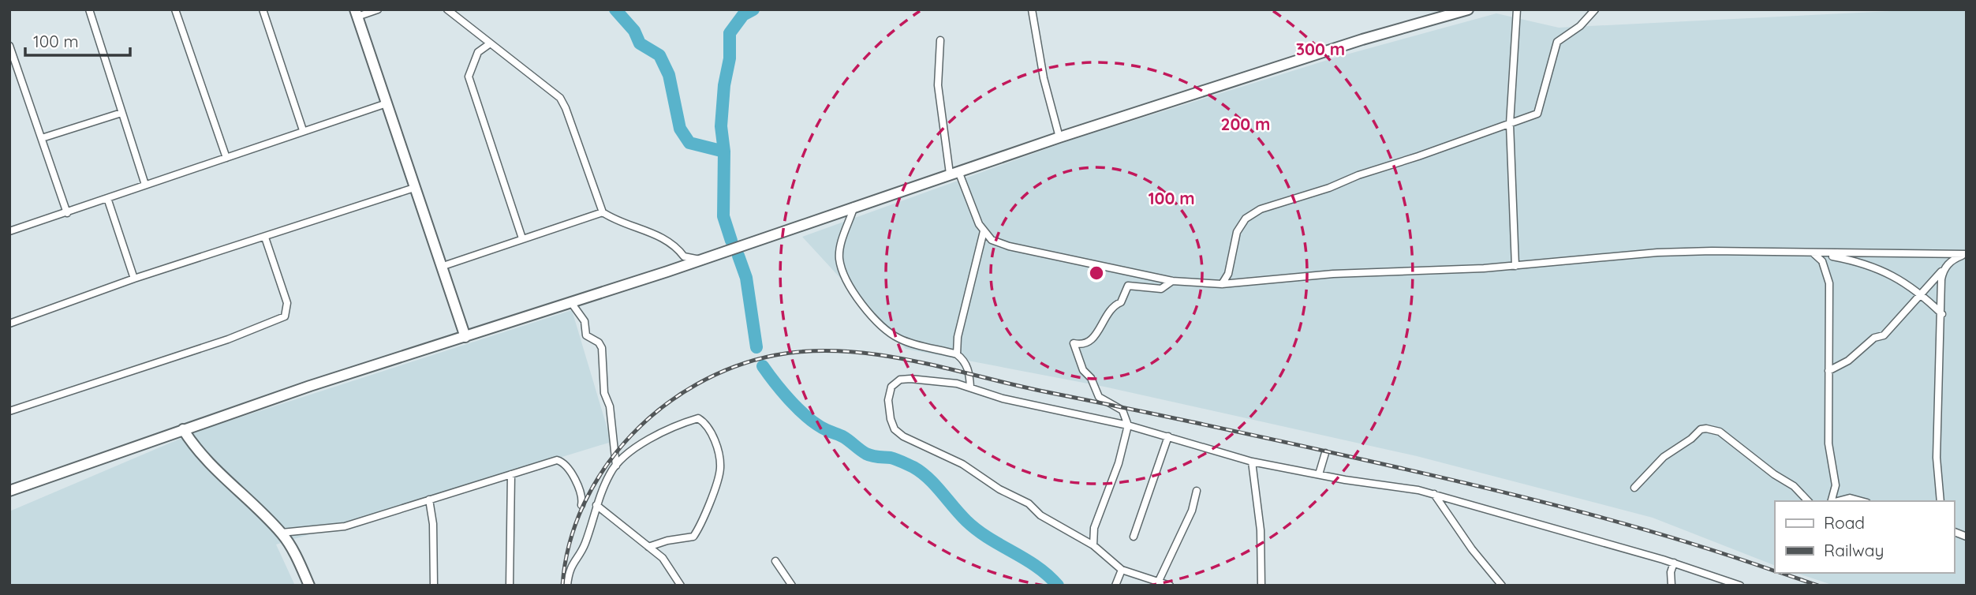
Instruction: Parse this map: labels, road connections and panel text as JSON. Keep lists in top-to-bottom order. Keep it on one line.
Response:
{"legend":["Road","Railway"],"scale_bar":"100 m","rings":["300 m","200 m","100 m"]}
